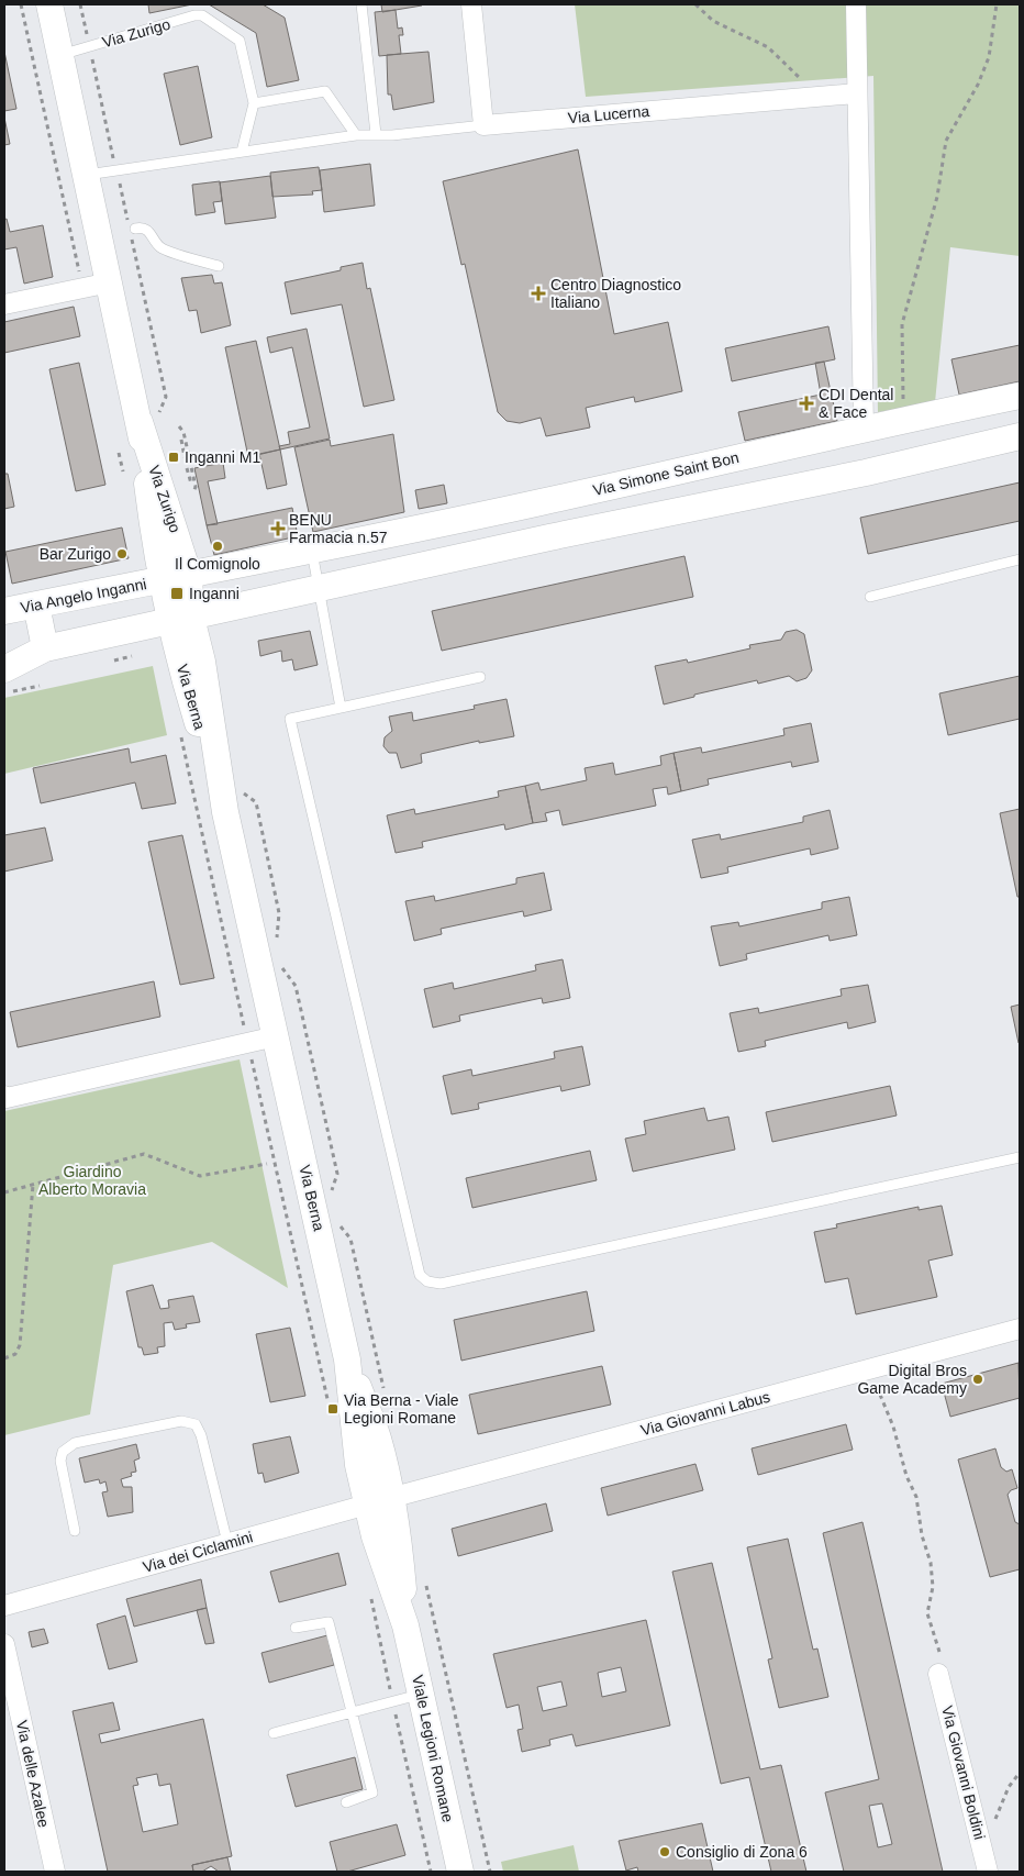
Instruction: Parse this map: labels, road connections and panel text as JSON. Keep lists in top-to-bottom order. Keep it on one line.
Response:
{"streets":{"main road":["Via Zurigo","Via Simone Saint Bon","Via Angelo Inganni","Via Berna","Viale Legioni Romane"],"street":["Via Lucerna","Via Giovanni Labus","Via dei Ciclamini","Via Giovanni Boldini","Via delle Azalee"]},"crossings":[["Via Zurigo","Via Simone Saint Bon"],["Via Zurigo","Via Angelo Inganni"],["Via Zurigo","Via Berna"],["Via Simone Saint Bon","Via Angelo Inganni"],["Via Simone Saint Bon","Via Berna"],["Via Angelo Inganni","Via Berna"],["Via Berna","Via Giovanni Labus"],["Via Berna","Via dei Ciclamini"],["Via Berna","Viale Legioni Romane"],["Via Giovanni Labus","Via dei Ciclamini"],["Via Giovanni Labus","Viale Legioni Romane"],["Via dei Ciclamini","Viale Legioni Romane"]],"parks":["Giardino Alberto Moravia"],"places":{"health":["Centro Diagnostico Italiano","CDI Dental & Face","BENU Farmacia n.57"],"transit":["Inganni M1","Inganni","Via Berna - Viale Legioni Romane"],"other":["Il Comignolo","Bar Zurigo","Digital Bros Game Academy","Consiglio di Zona 6"]}}
